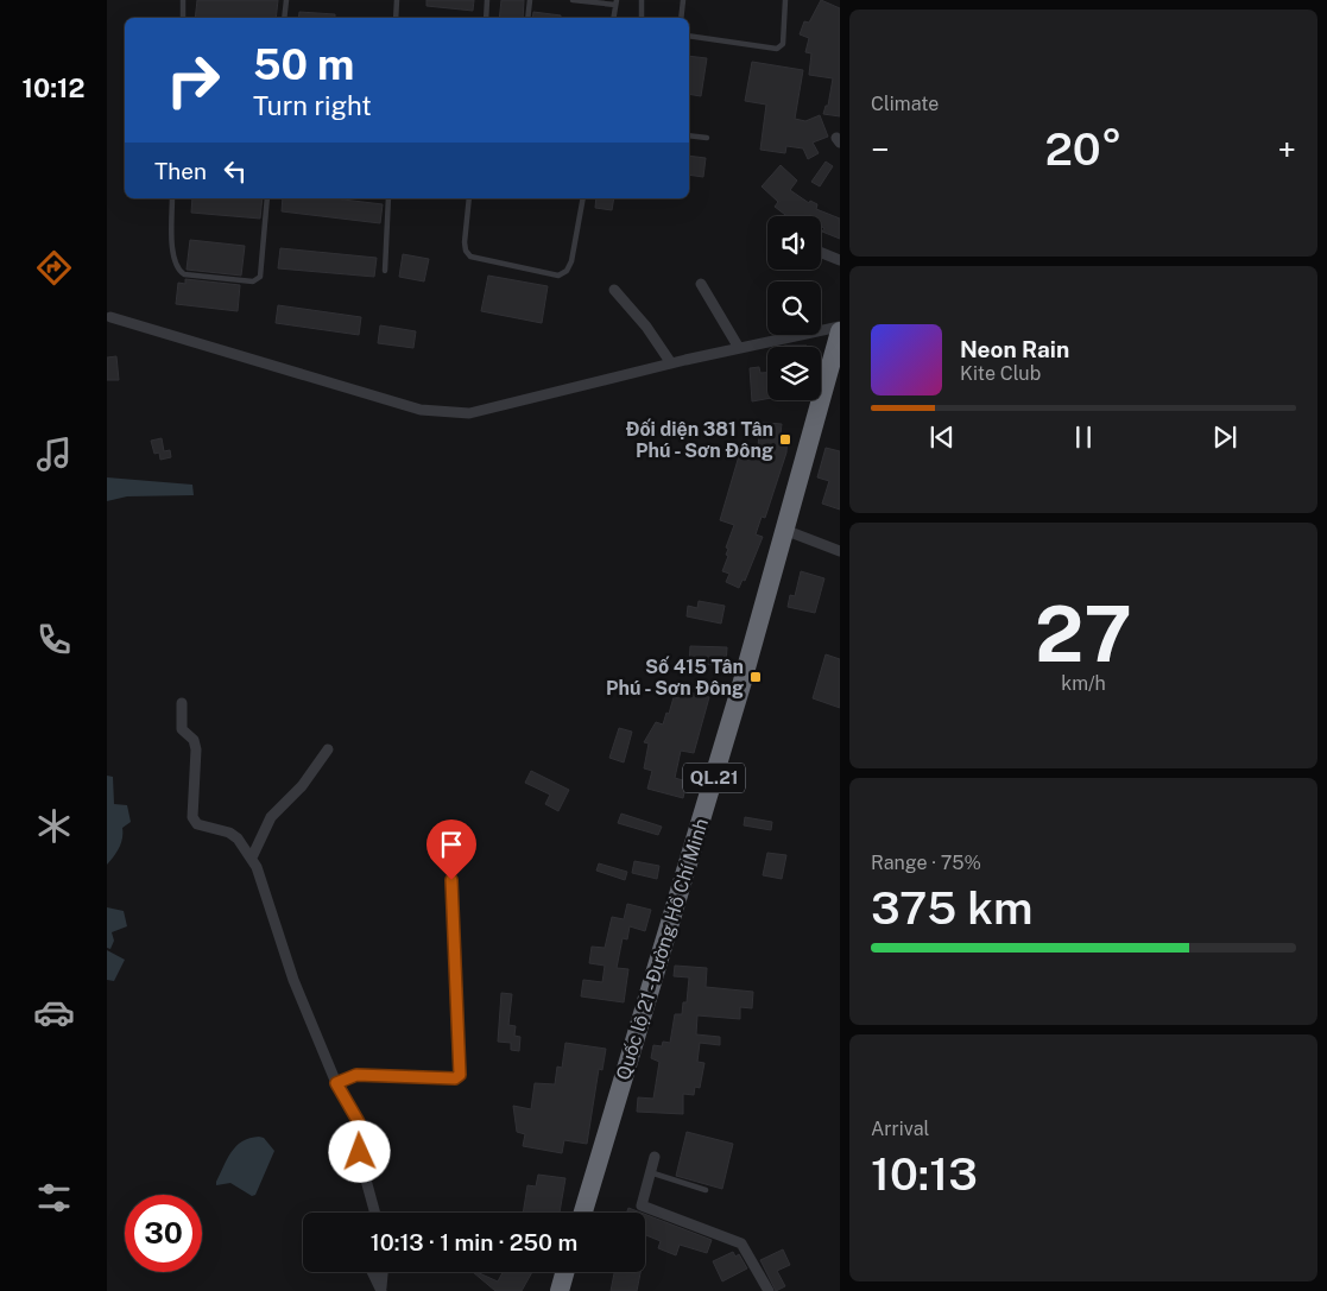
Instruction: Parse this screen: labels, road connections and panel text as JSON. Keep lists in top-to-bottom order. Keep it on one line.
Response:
{"streets":{"highway":["QL.21","Quốc lộ 21 - Đường Hồ Chí Minh"]},"places":{"transit":["Đối diện 381 Tân Phú - Sơn Đông","Số 415 Tân Phú - Sơn Đông"]},"page":{"tabs":"10:12","tile":["Climate",["27","km/h"],["Range · 75%","375 km"],["Arrival","10:13"]],"turn":["50 m","Turn right"],"heat":["−","20°","+"],"then":"Then","song":["Neon Rain","Kite Club"],"limit":"30","trip":"10:13 · 1 min · 250 m"}}
